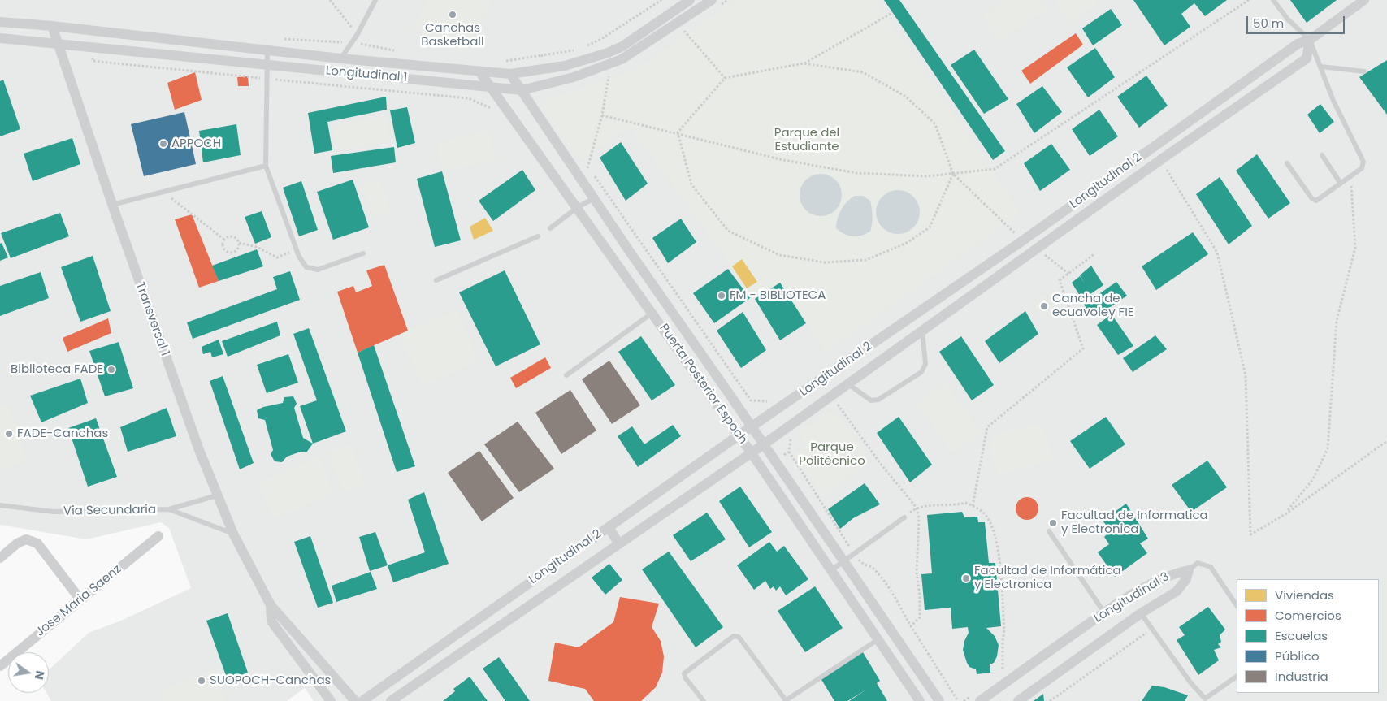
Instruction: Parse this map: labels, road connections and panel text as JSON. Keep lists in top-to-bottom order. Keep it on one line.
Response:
{"streets":{"street":["Longitudinal 1","Longitudinal 2","Transversal 1","Puerta Posterior Espoch","Longitudinal 3","Jose Maria Saenz"],"lane":["Via Secundaria"]},"crossings":[["Longitudinal 1","Transversal 1"],["Longitudinal 1","Puerta Posterior Espoch"],["Longitudinal 2","Puerta Posterior Espoch"],["Transversal 1","Via Secundaria"]],"parks":["Parque del Estudiante","Parque Politécnico"],"places":["Canchas Basketball","APPOCH","FM - BIBLIOTECA","Cancha de ecuavoley FIE","Biblioteca FADE","FADE-Canchas","Facultad de Informatica y Electronica","Facultad de Informática y Electronica","SUOPOCH-Canchas"],"legend":["Viviendas","Comercios","Escuelas","Público","Industria"],"scale_bar":"50 m","north":"right"}
